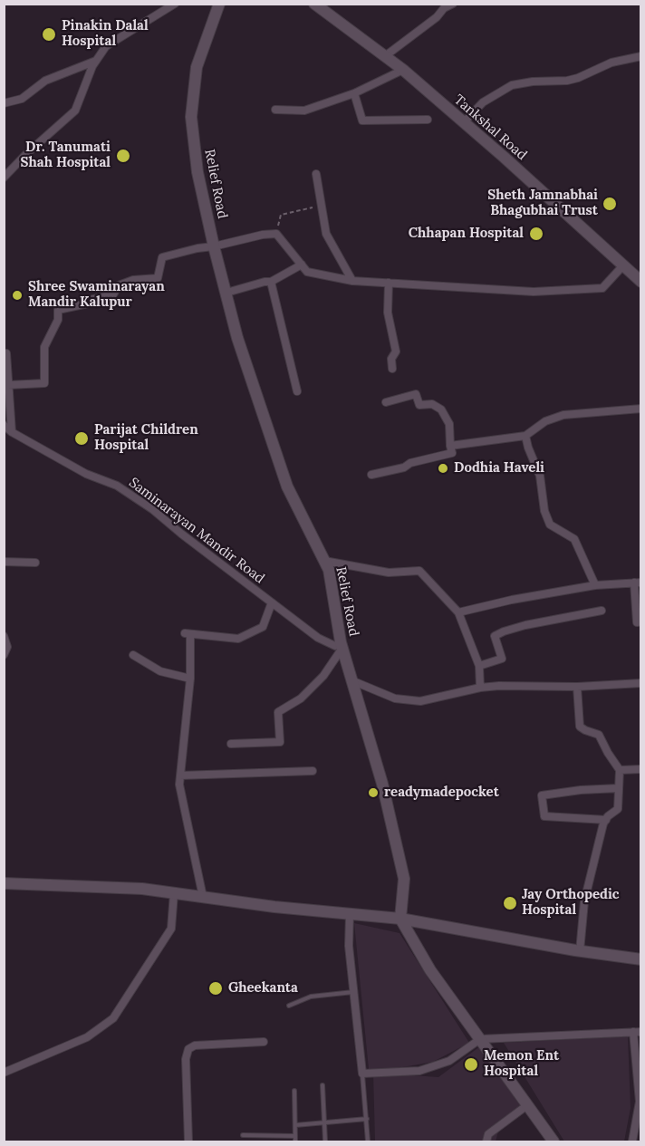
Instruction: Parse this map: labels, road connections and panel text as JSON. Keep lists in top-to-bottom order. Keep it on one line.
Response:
{"streets":{"main road":["Tankshal Road","Relief Road"],"street":["Saminarayan Mandir Road"]},"crossings":[["Relief Road","Saminarayan Mandir Road"]],"places":["Pinakin Dalal Hospital","Dr. Tanumati Shah Hospital","Sheth Jamnabhai Bhagubhai Trust","Chhapan Hospital","Shree Swaminarayan Mandir Kalupur","Parijat Children Hospital","Dodhia Haveli","readymadepocket","Jay Orthopedic Hospital","Gheekanta","Memon Ent Hospital"]}
